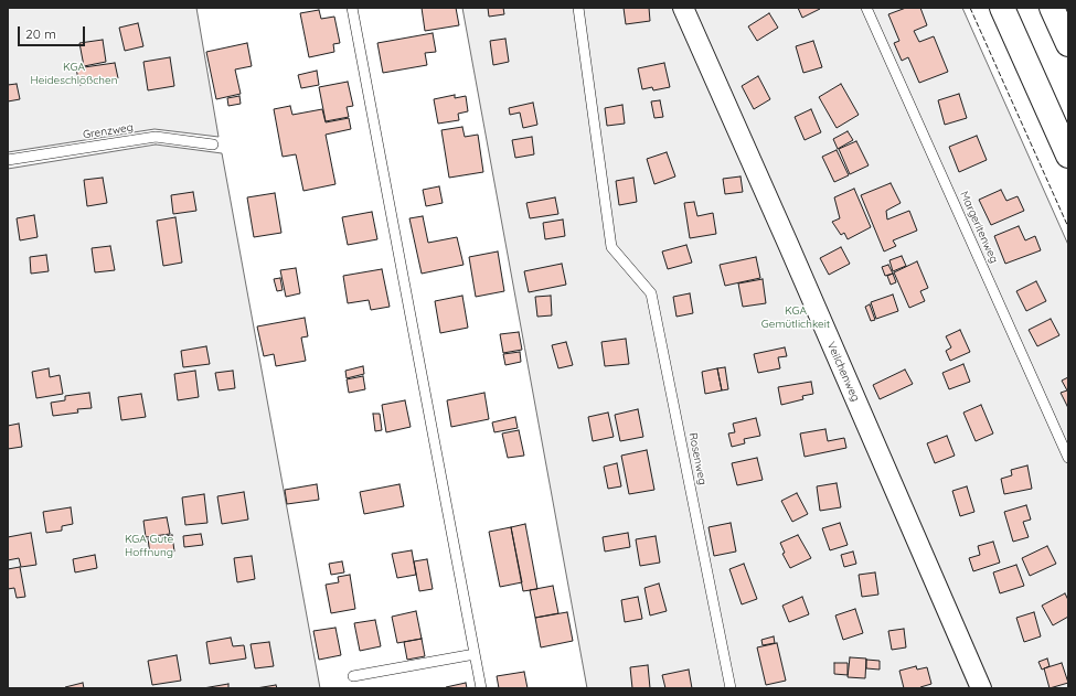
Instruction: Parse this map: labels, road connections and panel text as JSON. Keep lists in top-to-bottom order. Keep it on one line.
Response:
{"streets":{"street":["Veilchenweg"],"lane":["Grenzweg","Margeritenweg","Rosenweg"]},"parks":["KGA Heideschlößchen","KGA Gemütlichkeit","KGA Gute Hoffnung"],"scale_bar":"20 m"}
